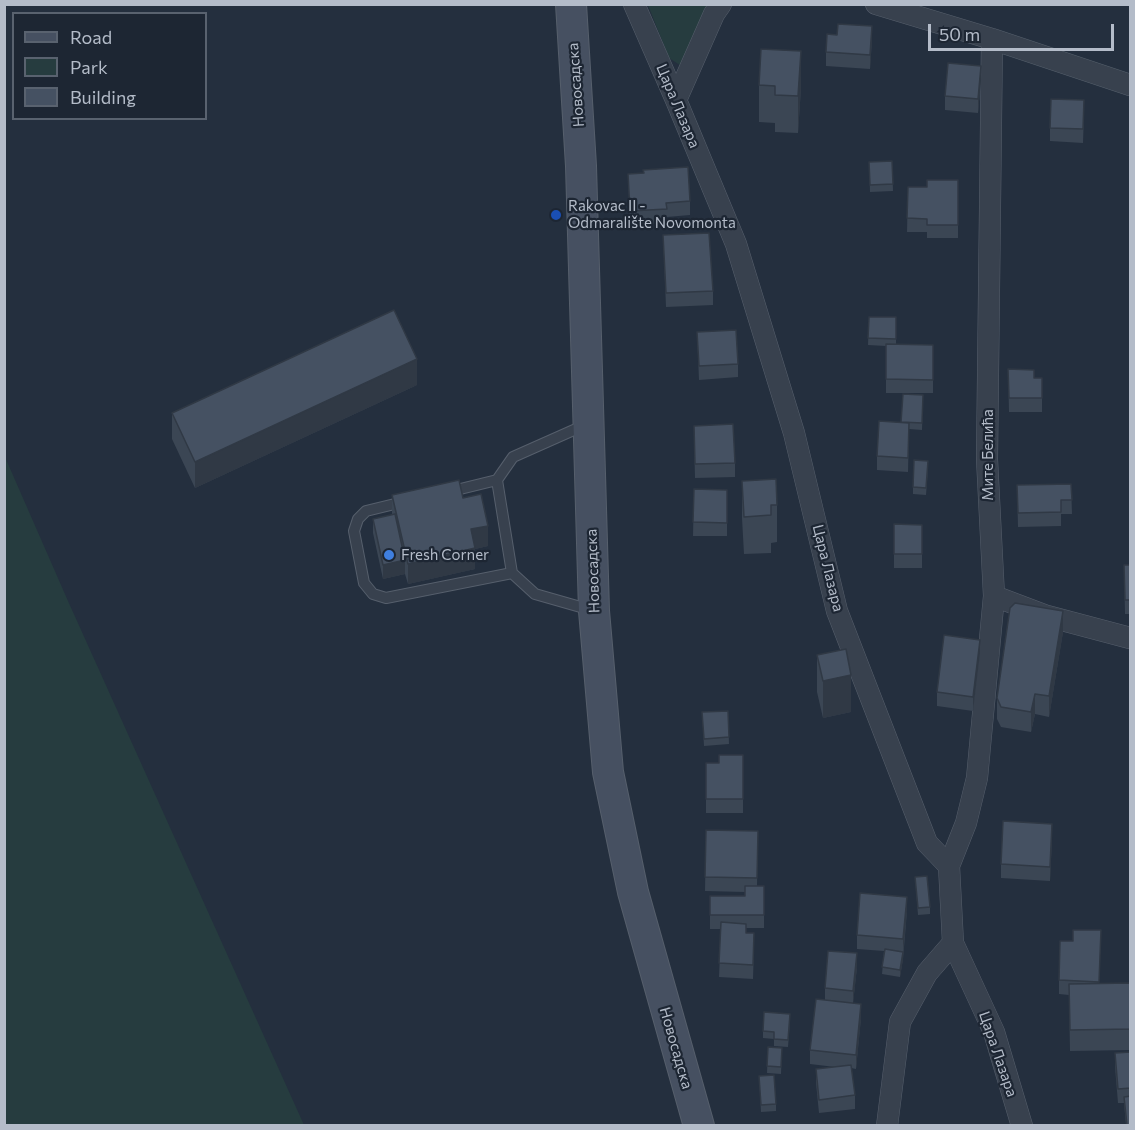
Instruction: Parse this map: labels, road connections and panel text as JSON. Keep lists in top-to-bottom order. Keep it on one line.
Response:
{"streets":{"main road":["Новосадска"],"street":["Цара Лазара","Мите Белића"]},"crossings":[["Цара Лазара","Мите Белића"]],"places":["Rakovac II - Odmaralište Novomonta","Fresh Corner"],"legend":["Road","Park","Building"],"scale_bar":"50 m"}
